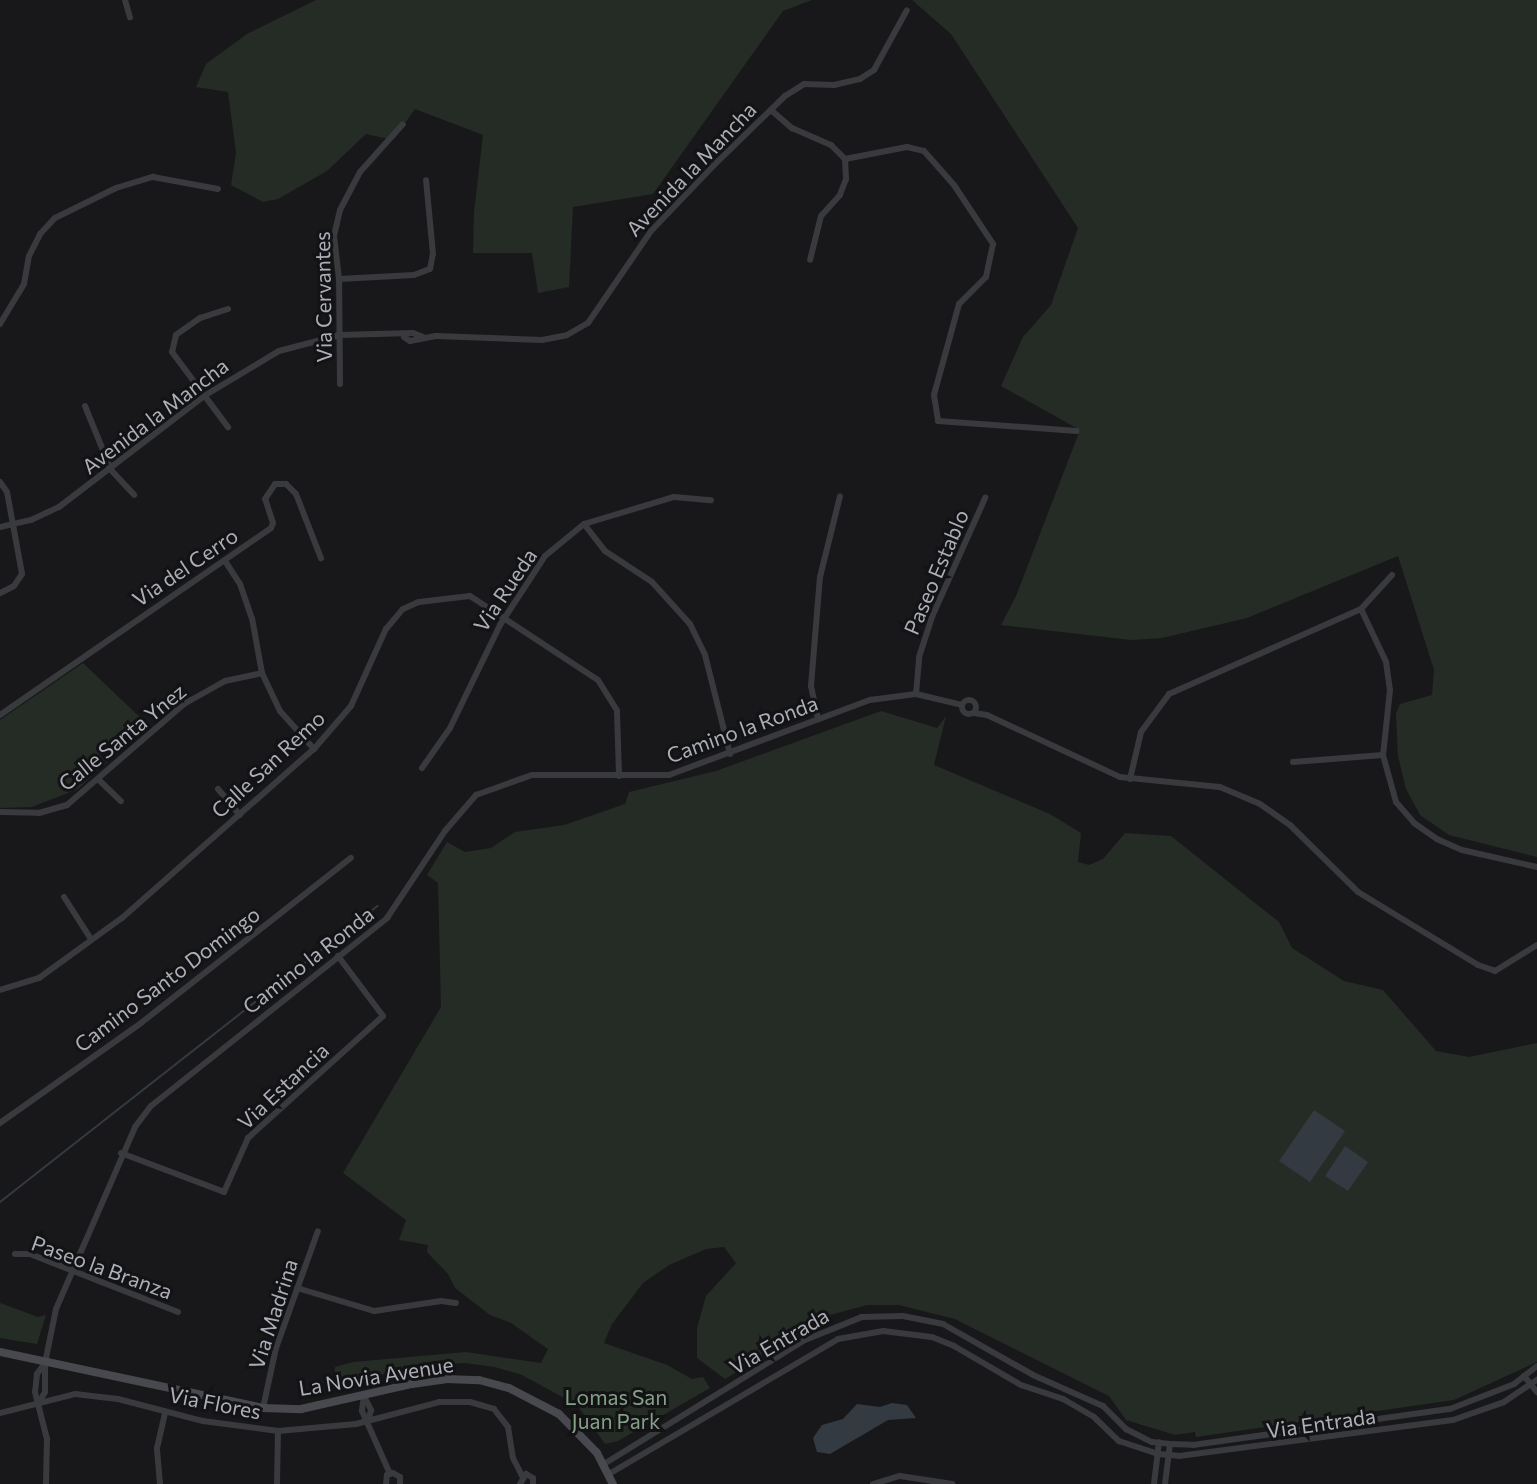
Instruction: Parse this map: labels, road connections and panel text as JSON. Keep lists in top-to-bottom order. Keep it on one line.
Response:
{"streets":{"main road":["La Novia Avenue"],"street":["Avenida la Mancha","Via Cervantes","Via del Cerro","Paseo Establo","Via Rueda","Camino la Ronda","Calle Santa Ynez","Calle San Remo","Camino Santo Domingo","Via Estancia","Paseo la Branza","Via Madrina","Via Entrada","Via Flores"]},"crossings":[["Avenida la Mancha","Via Cervantes"],["Paseo Establo","Camino la Ronda"],["Via Rueda","Calle San Remo"],["Camino la Ronda","Calle San Remo"],["Camino la Ronda","Via Estancia"],["Camino la Ronda","Paseo la Branza"],["Camino la Ronda","La Novia Avenue"],["Camino la Ronda","Via Flores"],["Via Madrina","La Novia Avenue"],["Via Entrada","La Novia Avenue"]],"parks":["Lomas San Juan Park"]}
